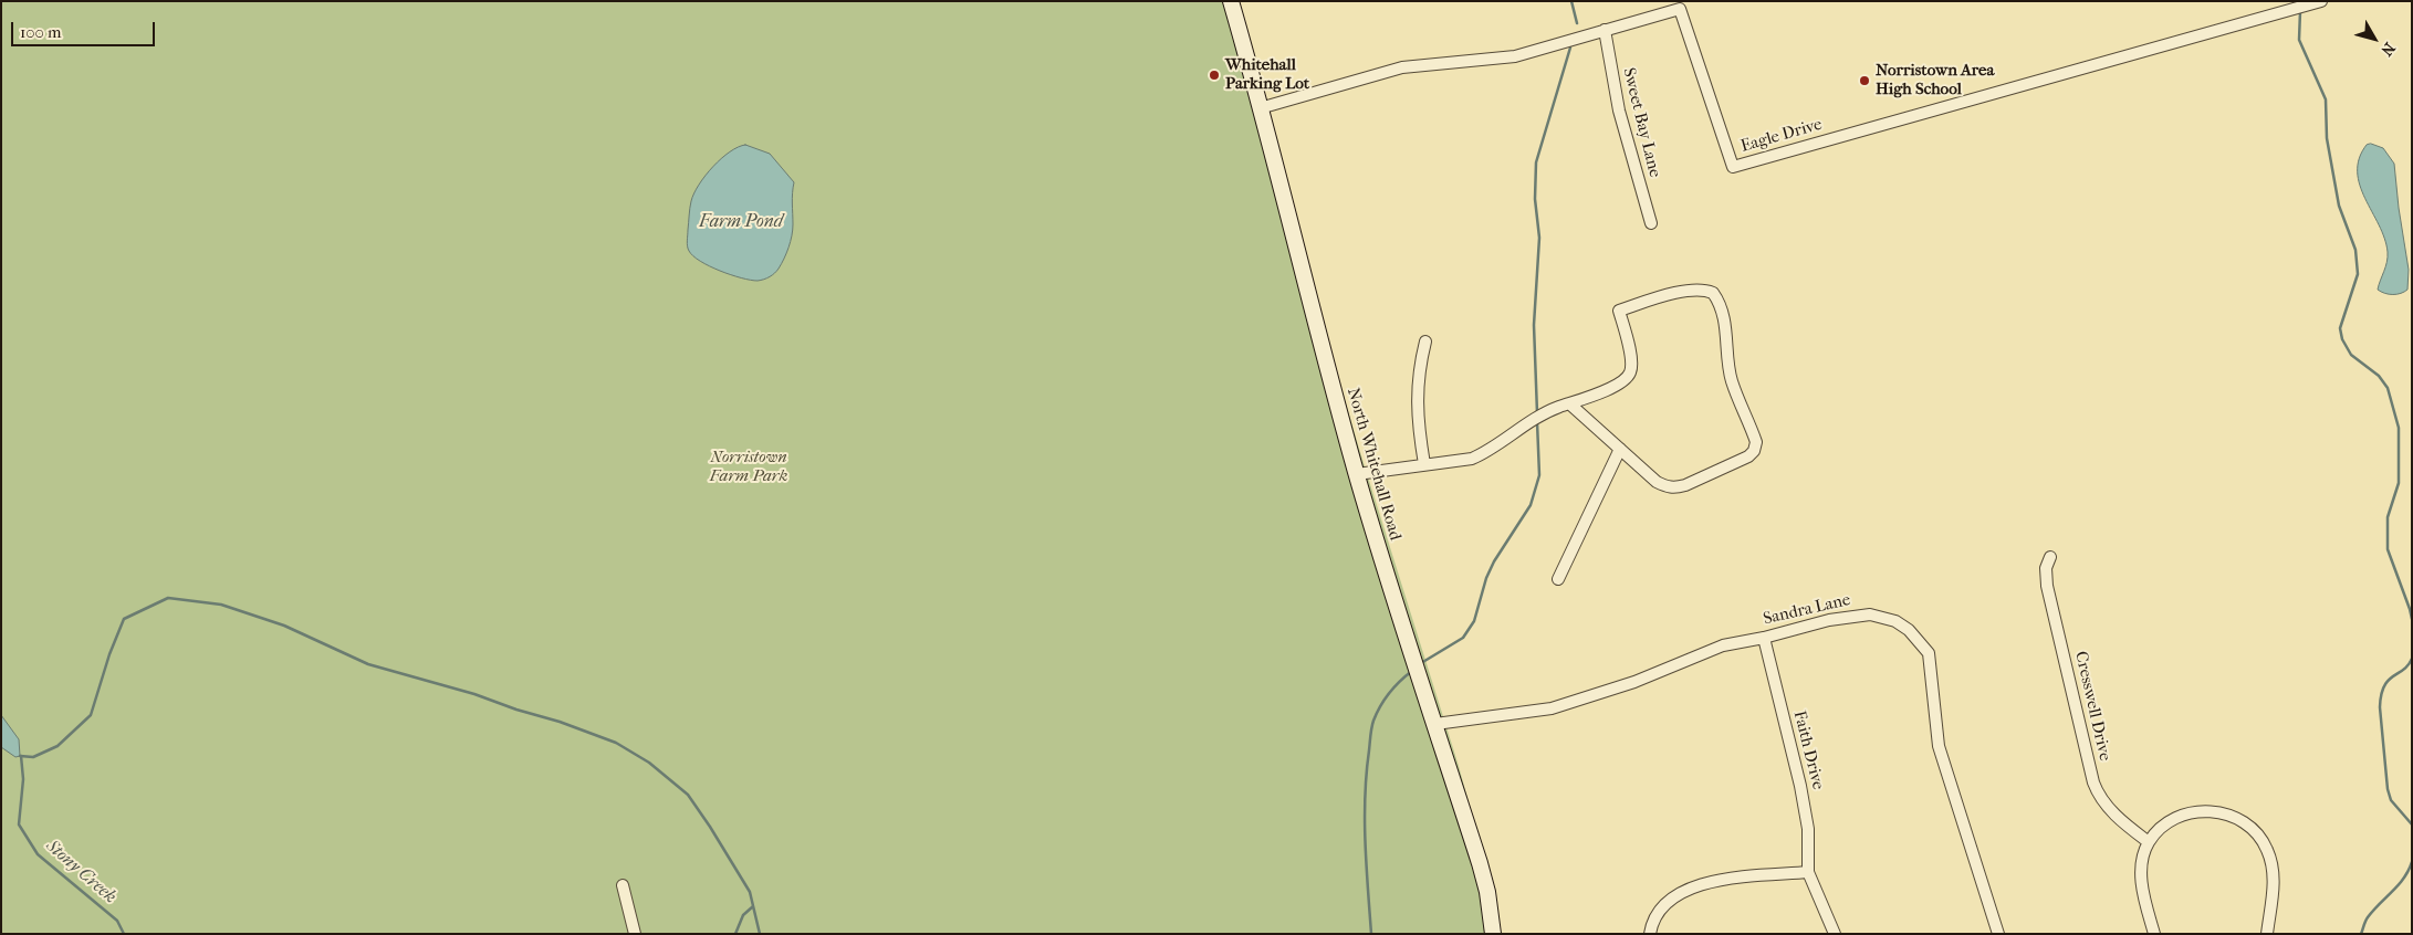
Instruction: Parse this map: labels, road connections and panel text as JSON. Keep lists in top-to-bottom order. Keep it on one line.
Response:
{"streets":{"main road":["North Whitehall Road"],"street":["Sweet Bay Lane","Eagle Drive","Sandra Lane","Cresswell Drive","Faith Drive"]},"crossings":[["Sweet Bay Lane","Eagle Drive"],["Eagle Drive","North Whitehall Road"],["North Whitehall Road","Sandra Lane"],["Sandra Lane","Faith Drive"]],"water":["Farm Pond","Stony Creek"],"parks":["Norristown Farm Park"],"places":["Whitehall Parking Lot","Norristown Area High School"],"scale_bar":"100 m","north":"bottom right"}
